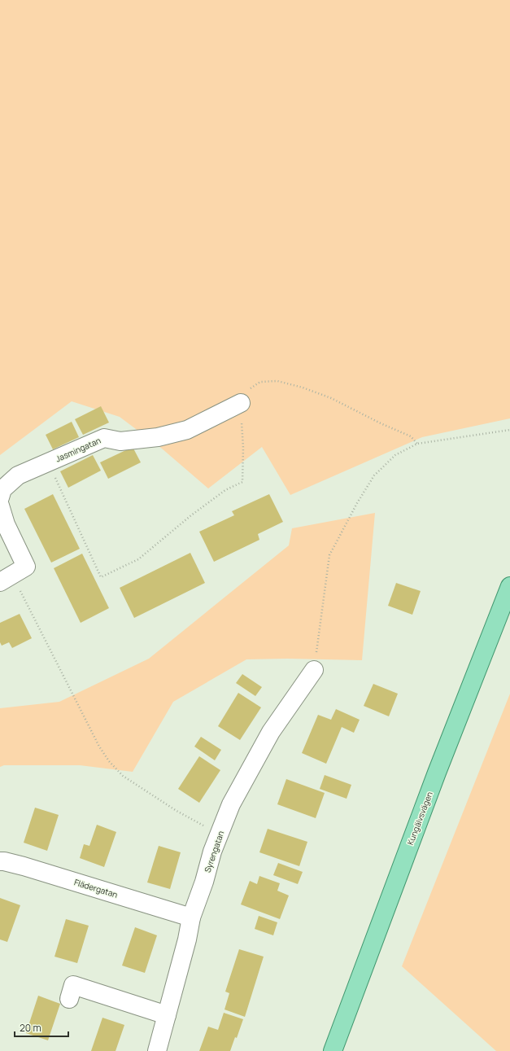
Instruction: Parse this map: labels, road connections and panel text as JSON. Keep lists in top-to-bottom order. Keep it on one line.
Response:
{"streets":{"main road":["Kungälvsvägen"],"street":["Jasmingatan","Syrengatan","Flädergatan"]},"crossings":[["Syrengatan","Flädergatan"]],"scale_bar":"20 m"}
